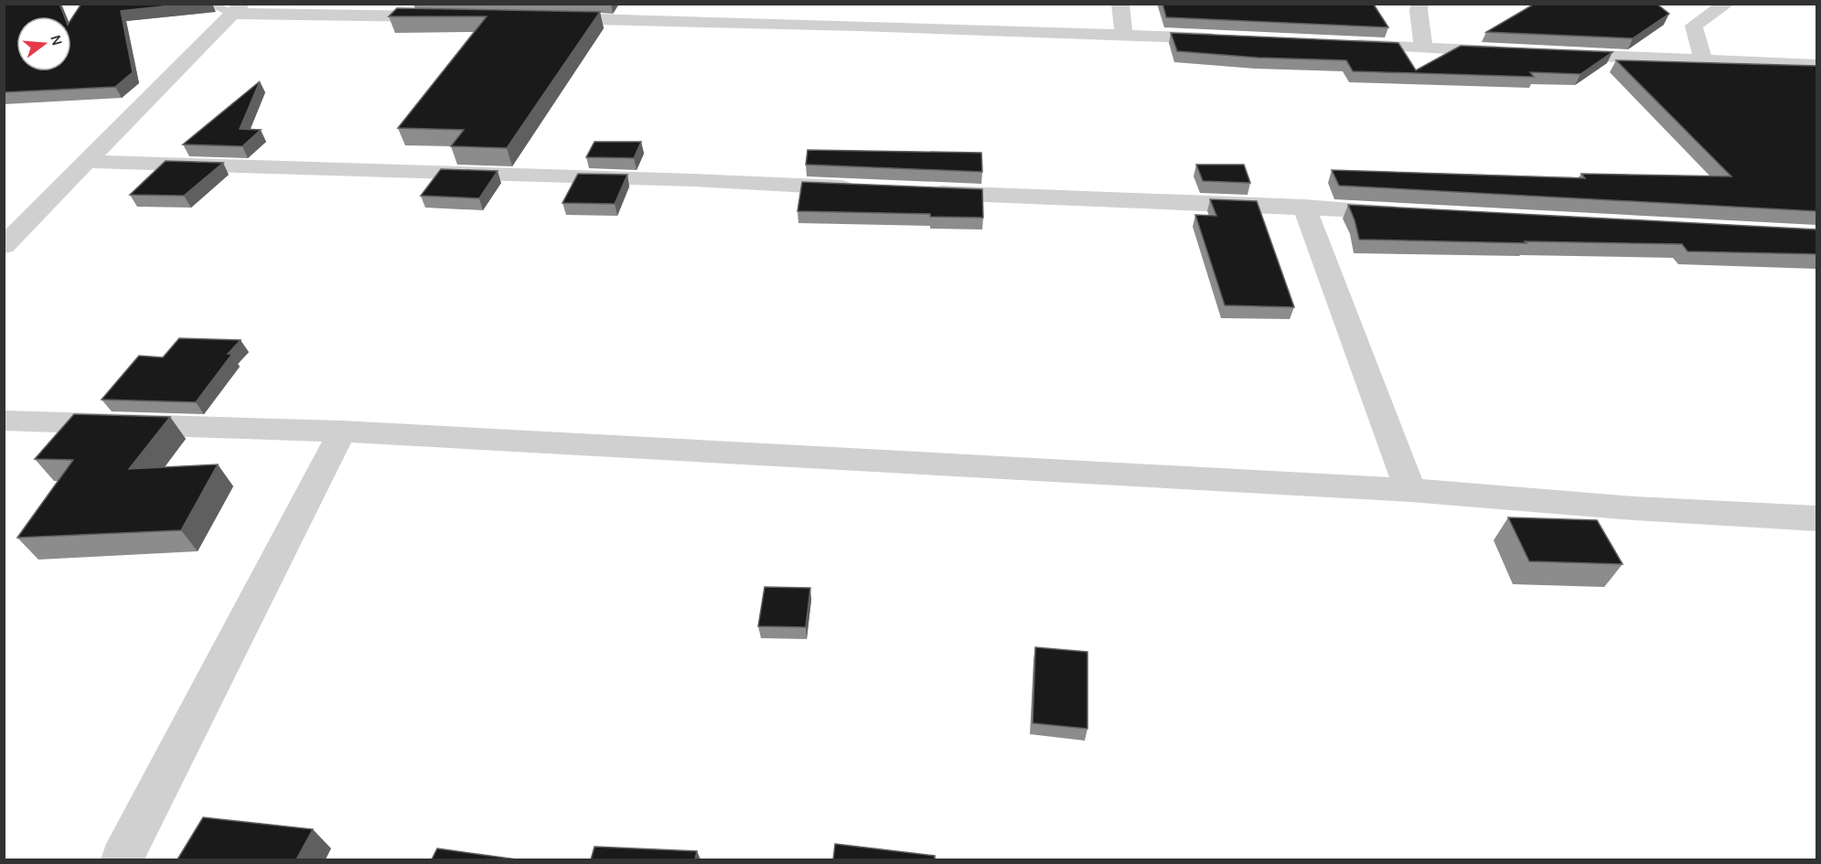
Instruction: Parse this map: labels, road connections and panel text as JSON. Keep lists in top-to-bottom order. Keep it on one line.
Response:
{"north":"right"}
